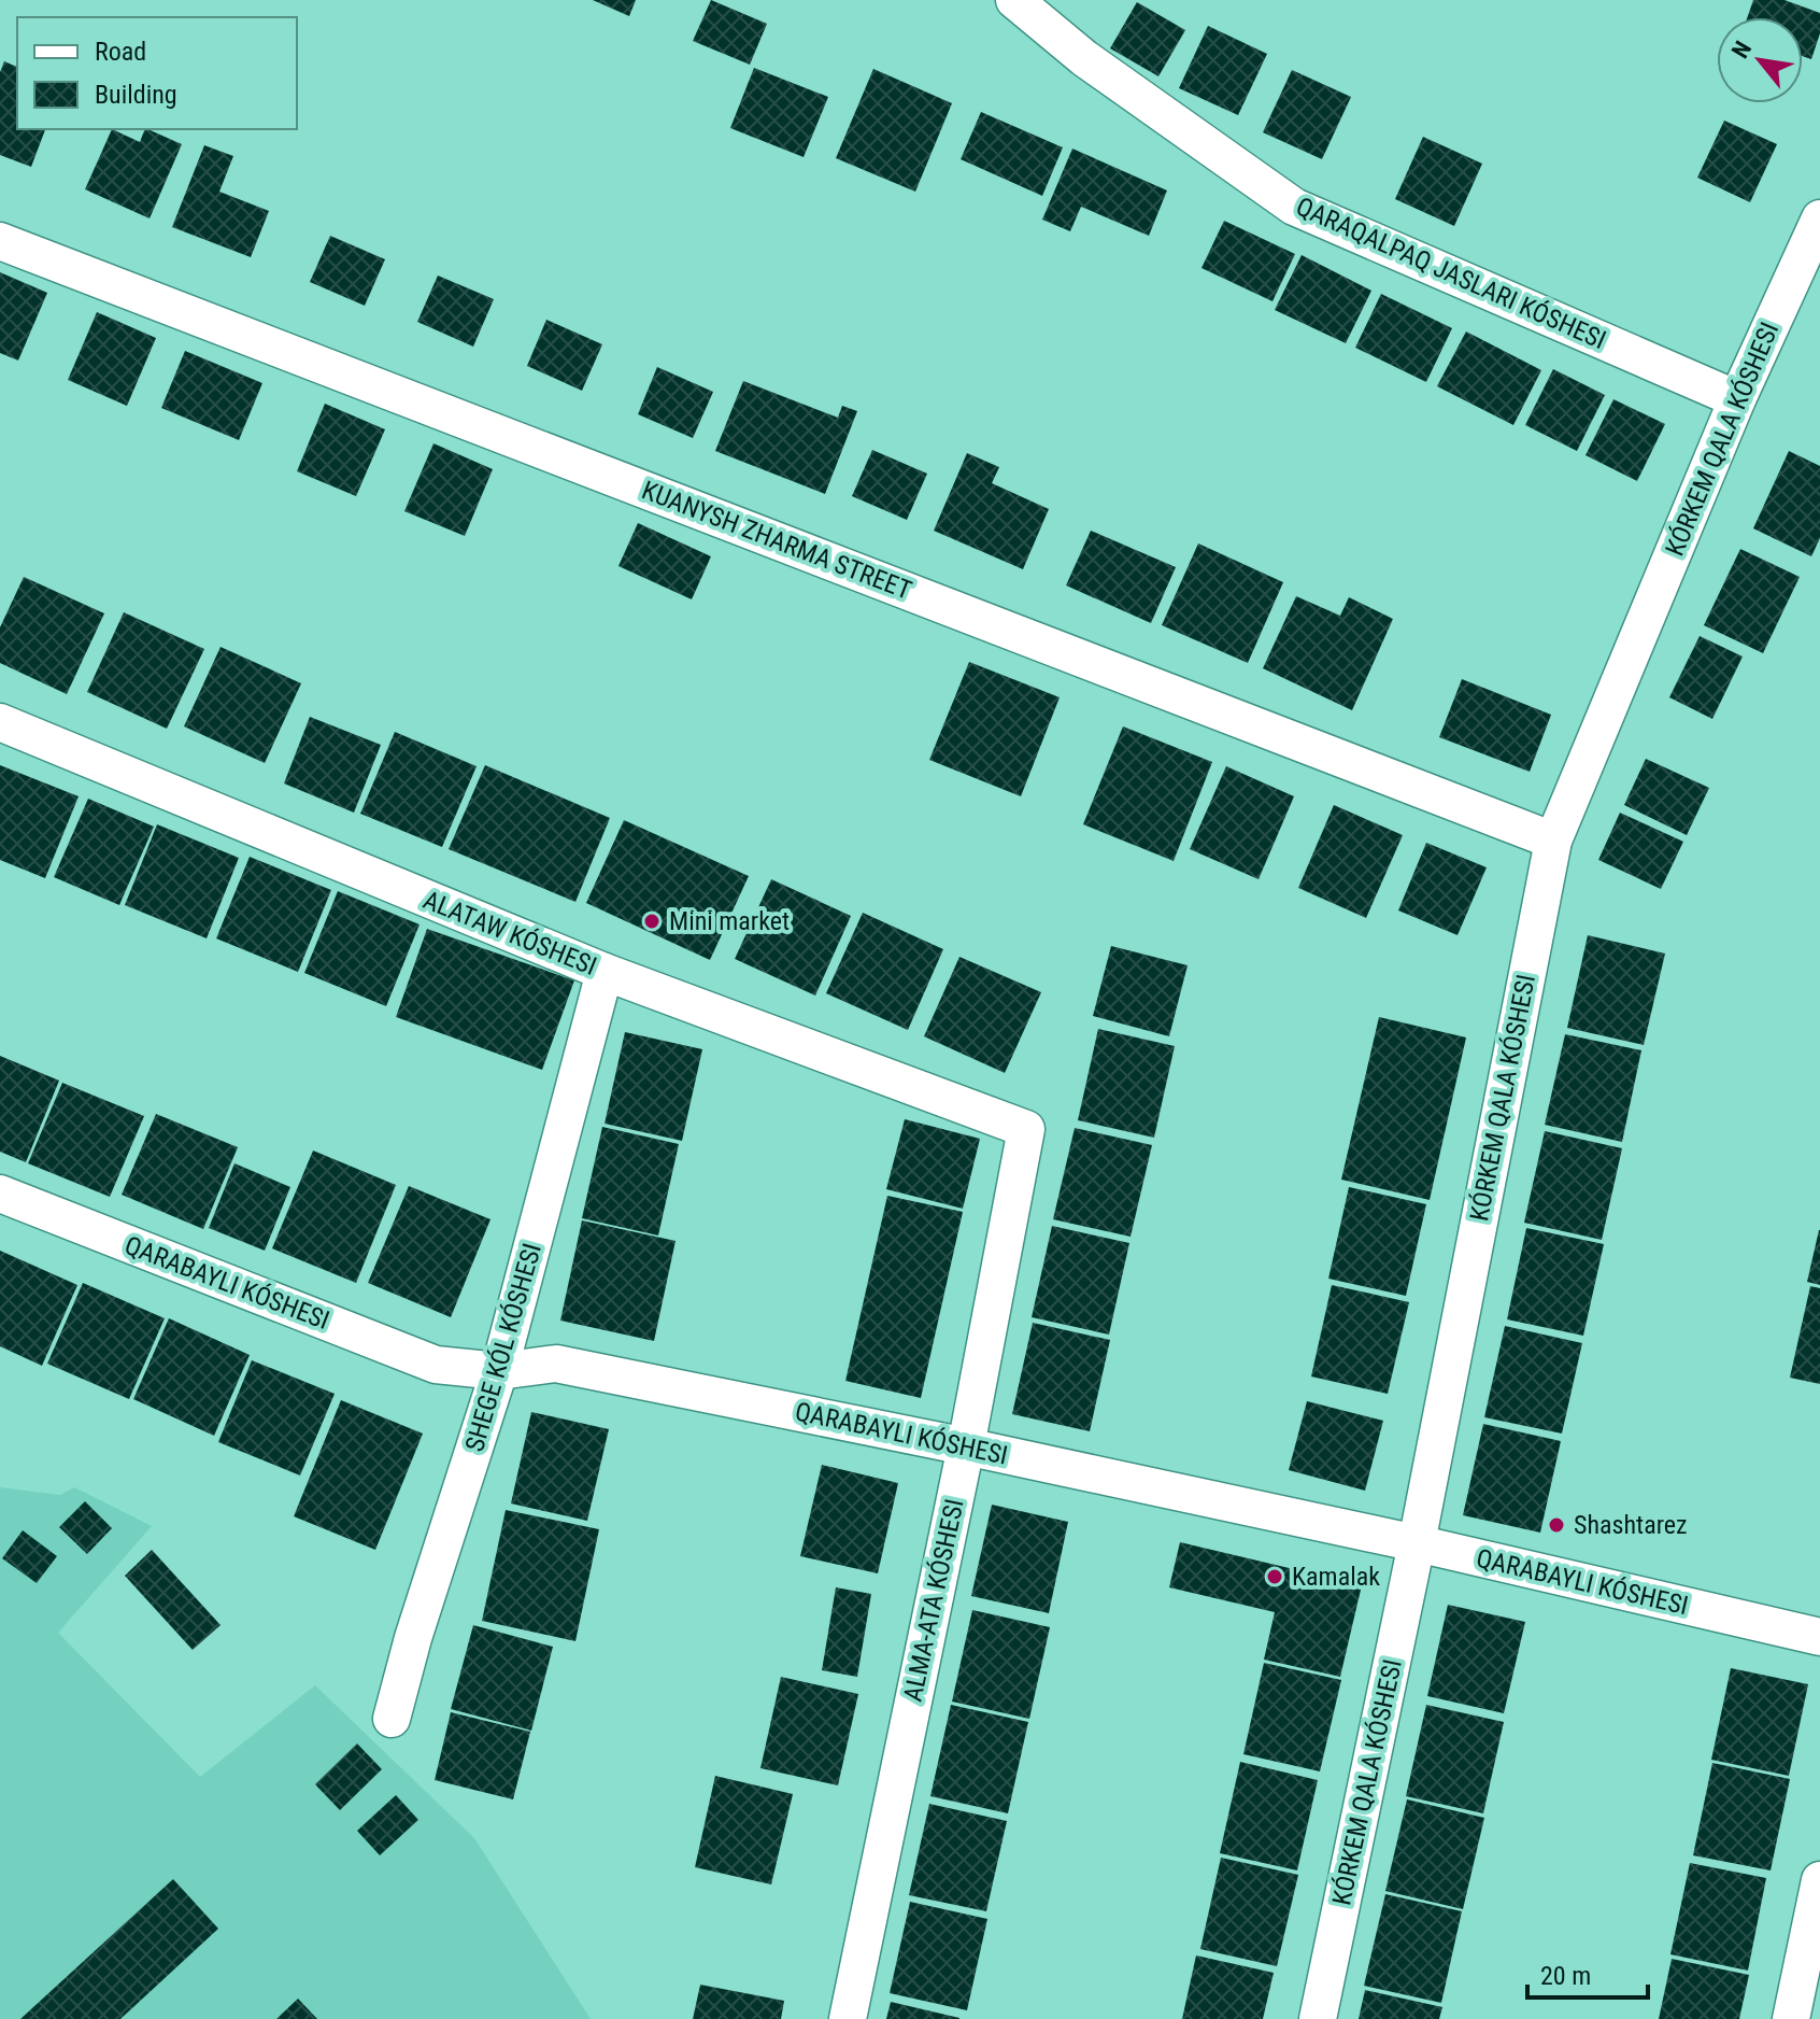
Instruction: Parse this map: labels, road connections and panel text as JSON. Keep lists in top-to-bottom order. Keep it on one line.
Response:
{"streets":{"street":["KÓRKEM QALA KÓSHESI","KUANYSH ZHARMA STREET","ALATAW KÓSHESI","SHEGE KÓL KÓSHESI","ALMA-ATA KÓSHESI"]},"crossings":[["KÓRKEM QALA KÓSHESI","KUANYSH ZHARMA STREET"],["ALATAW KÓSHESI","SHEGE KÓL KÓSHESI"],["ALATAW KÓSHESI","ALMA-ATA KÓSHESI"]],"places":["Mini market","Shashtarez","Kamalak"],"legend":["Road","Building"],"scale_bar":"20 m","north":"top left"}
